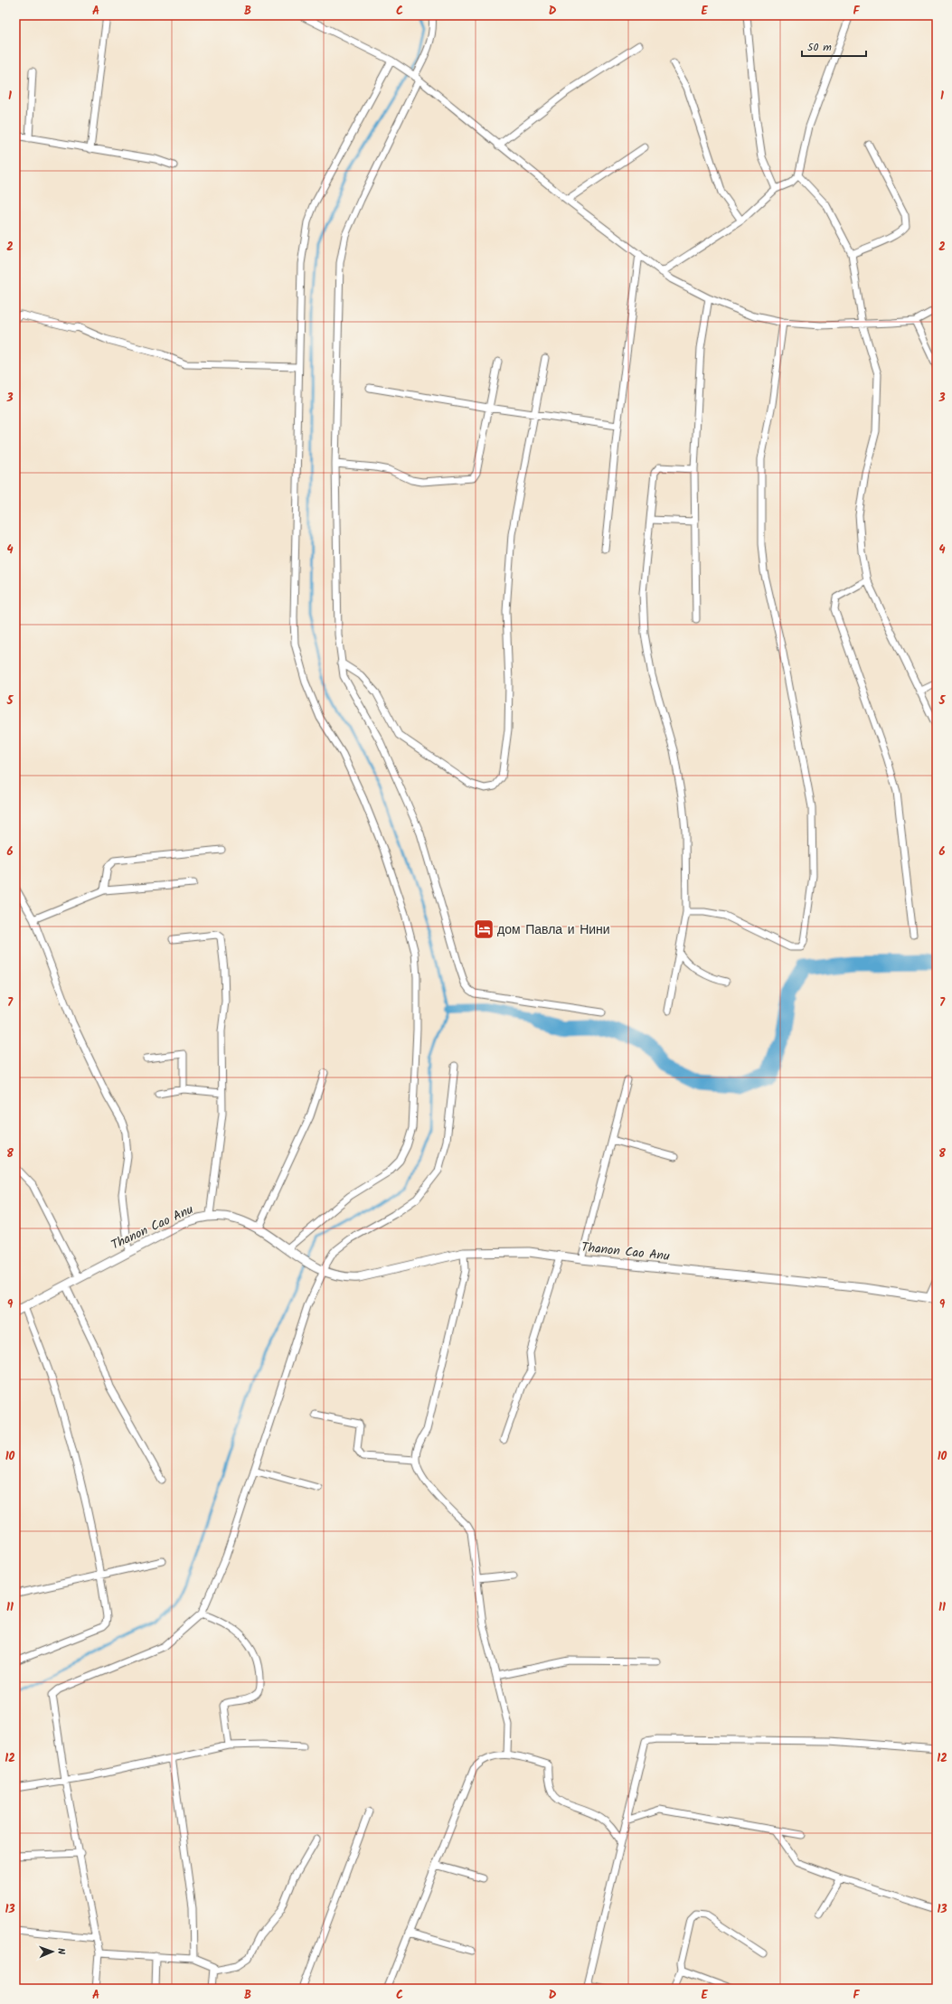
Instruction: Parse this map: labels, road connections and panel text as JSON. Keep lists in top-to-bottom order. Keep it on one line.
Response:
{"streets":{"street":["Thanon Cao Anu"]},"places":{"hotel":["дом Павла и Нини"]},"scale_bar":"50 m","north":"right","grid":{"columns":["A","B","C","D","E","F"],"rows":["1","2","3","4","5","6","7","8","9","10","11","12","13"]}}
